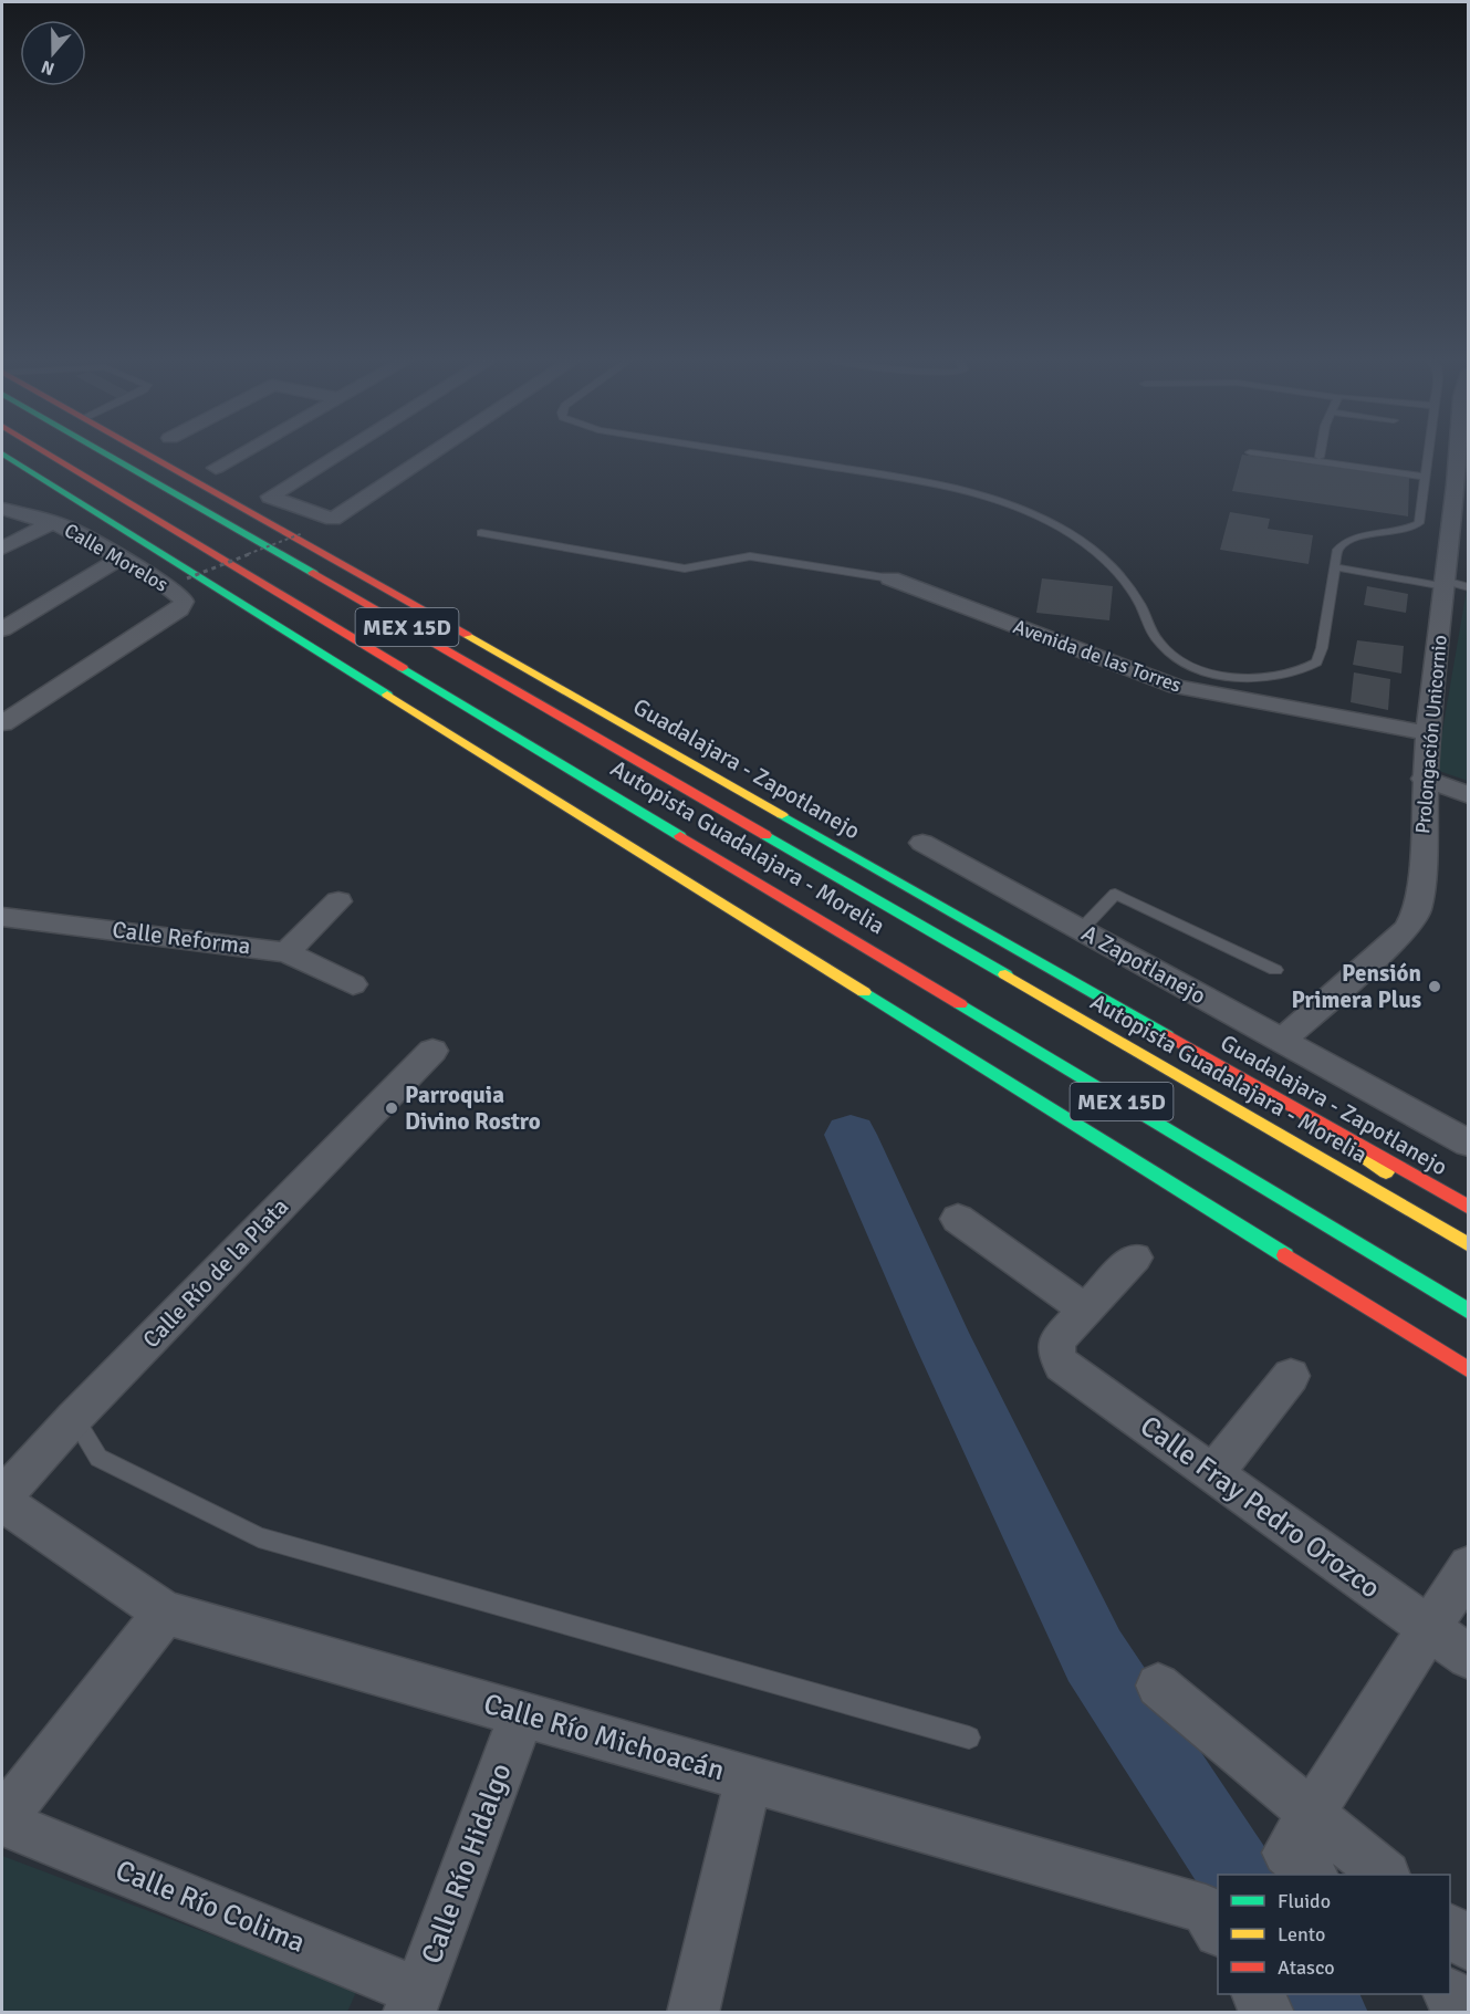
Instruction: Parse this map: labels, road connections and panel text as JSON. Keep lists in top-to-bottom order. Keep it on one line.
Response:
{"streets":{"main road":["MEX 15D","Guadalajara - Zapotlanejo","Autopista Guadalajara - Morelia"],"street":["Calle Morelos","Avenida de las Torres","Prolongación Unicornio","Calle Reforma","A Zapotlanejo","Calle Río de la Plata","Calle Fray Pedro Orozco","Calle Río Michoacán","Calle Río Hidalgo","Calle Río Colima"]},"crossings":[["Avenida de las Torres","Prolongación Unicornio"],["Prolongación Unicornio","A Zapotlanejo"],["Calle Río de la Plata","Calle Río Michoacán"],["Calle Río Michoacán","Calle Río Hidalgo"],["Calle Río Hidalgo","Calle Río Colima"]],"places":["Pensión Primera Plus","Parroquia Divino Rostro"],"legend":["Fluido","Lento","Atasco"],"north":"bottom"}
